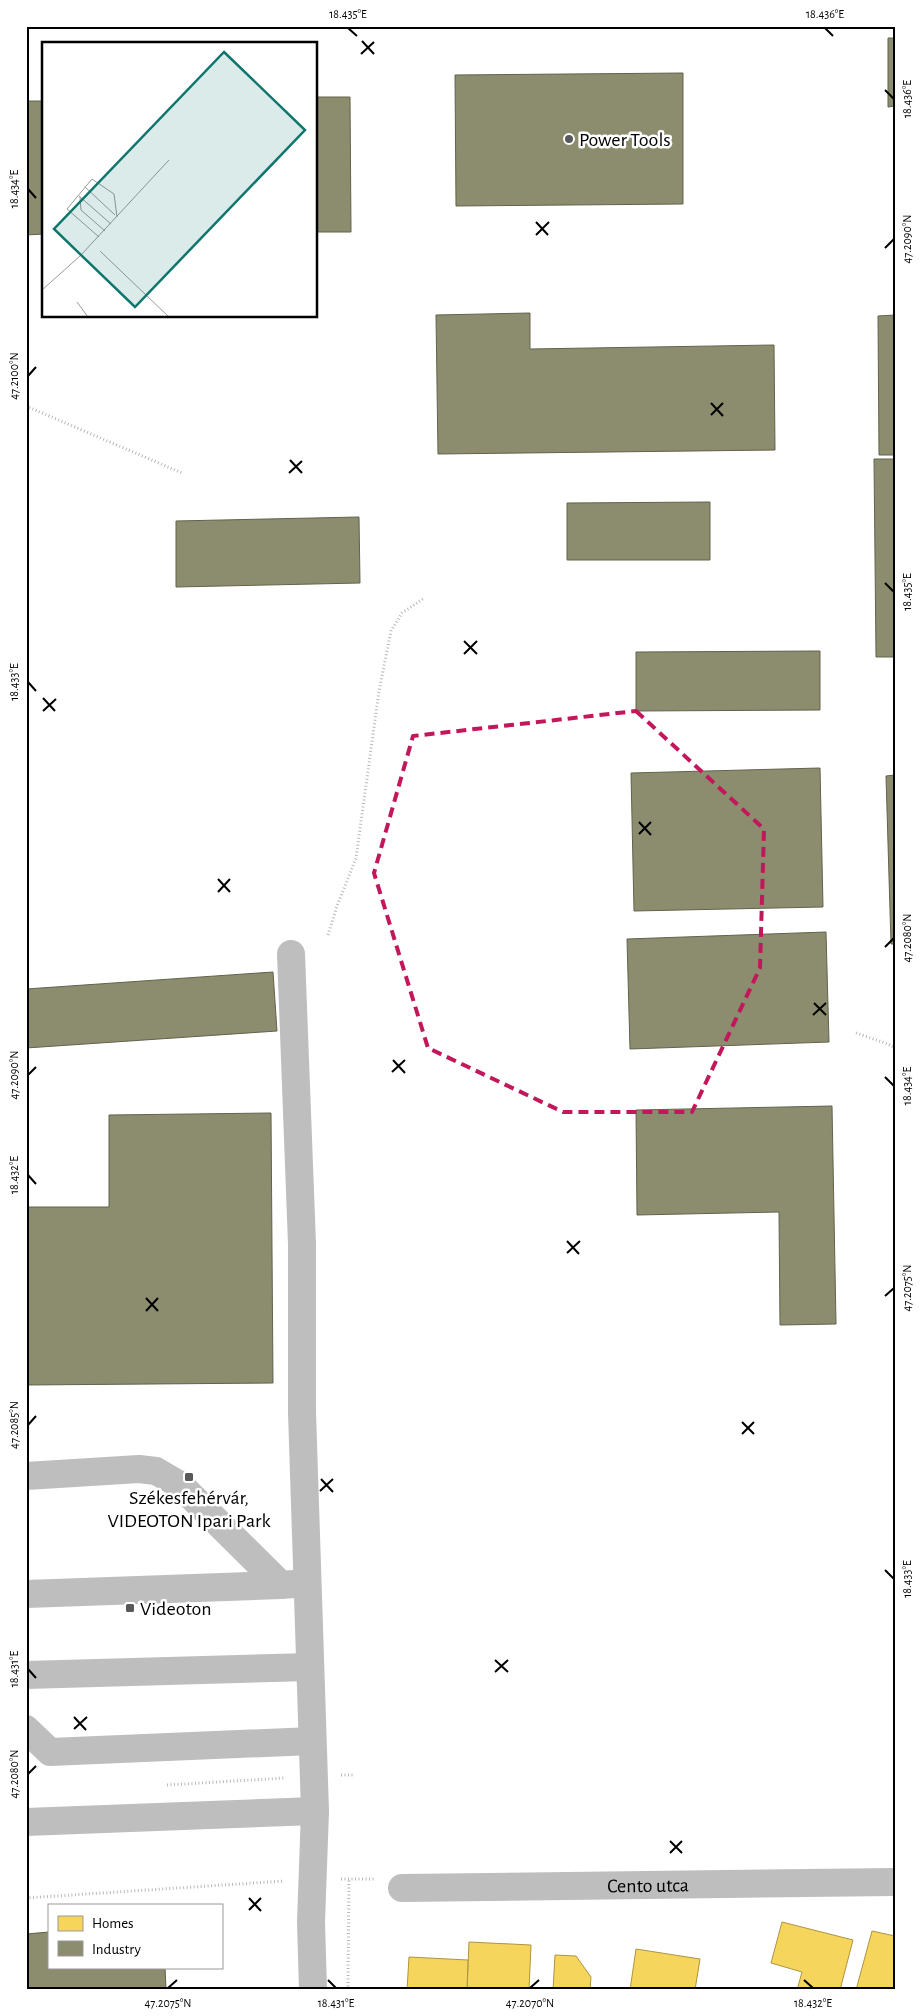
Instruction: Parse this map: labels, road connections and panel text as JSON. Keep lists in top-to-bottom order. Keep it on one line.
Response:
{"streets":{"street":["Cento utca"]},"places":{"other":["Power Tools"],"transit":["Székesfehérvár, VIDEOTON Ipari Park","Videoton"]},"legend":["Homes","Industry"],"coordinates":["18.435°E","18.436°E","18.434°E","47.2090°N","47.2100°N","18.433°E","47.2080°N","18.432°E","47.2075°N","47.2085°N","18.431°E","47.2070°N"]}
